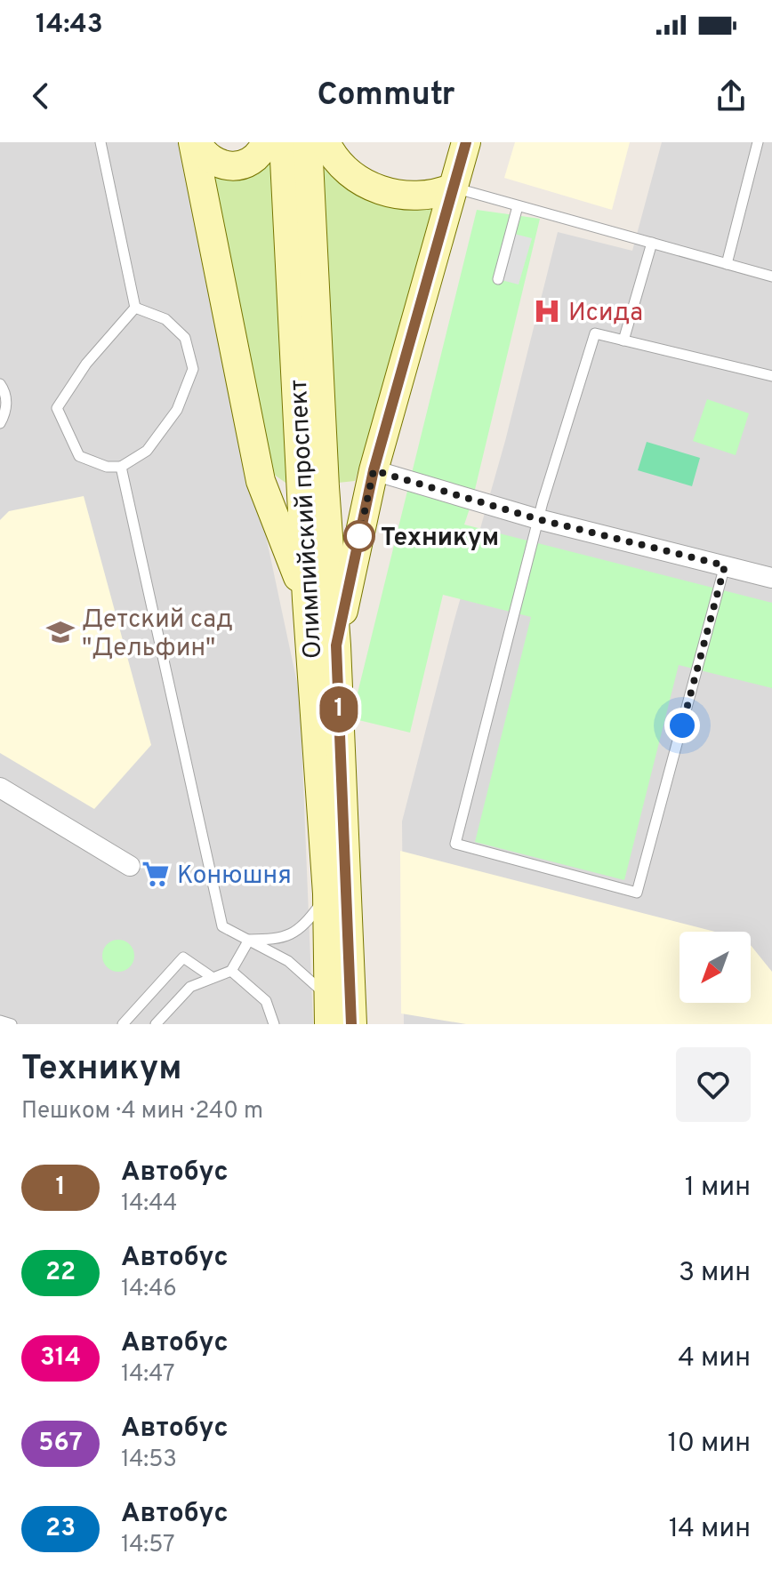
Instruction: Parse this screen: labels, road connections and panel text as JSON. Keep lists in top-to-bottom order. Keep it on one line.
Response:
{"streets":{"main road":["Олимпийский проспект"]},"places":{"hospital":["Исида"],"other":["Техникум"],"school or university":["Детский сад \"Дельфин\""],"supermarket":["Конюшня"]},"lines":["bus line 1"],"north":"bottom left","page":{"status":"14:43","header":"Commutr","on_map":"1","heading":["Техникум","Пешком · 4 мин · 240 m"],"list":[{"mark":"1","name":"Автобус","note":"14:44","value":"1 мин"},{"mark":"22","name":"Автобус","note":"14:46","value":"3 мин"},{"mark":"314","name":"Автобус","note":"14:47","value":"4 мин"},{"mark":"567","name":"Автобус","note":"14:53","value":"10 мин"},{"mark":"23","name":"Автобус","note":"14:57","value":"14 мин"}]}}
